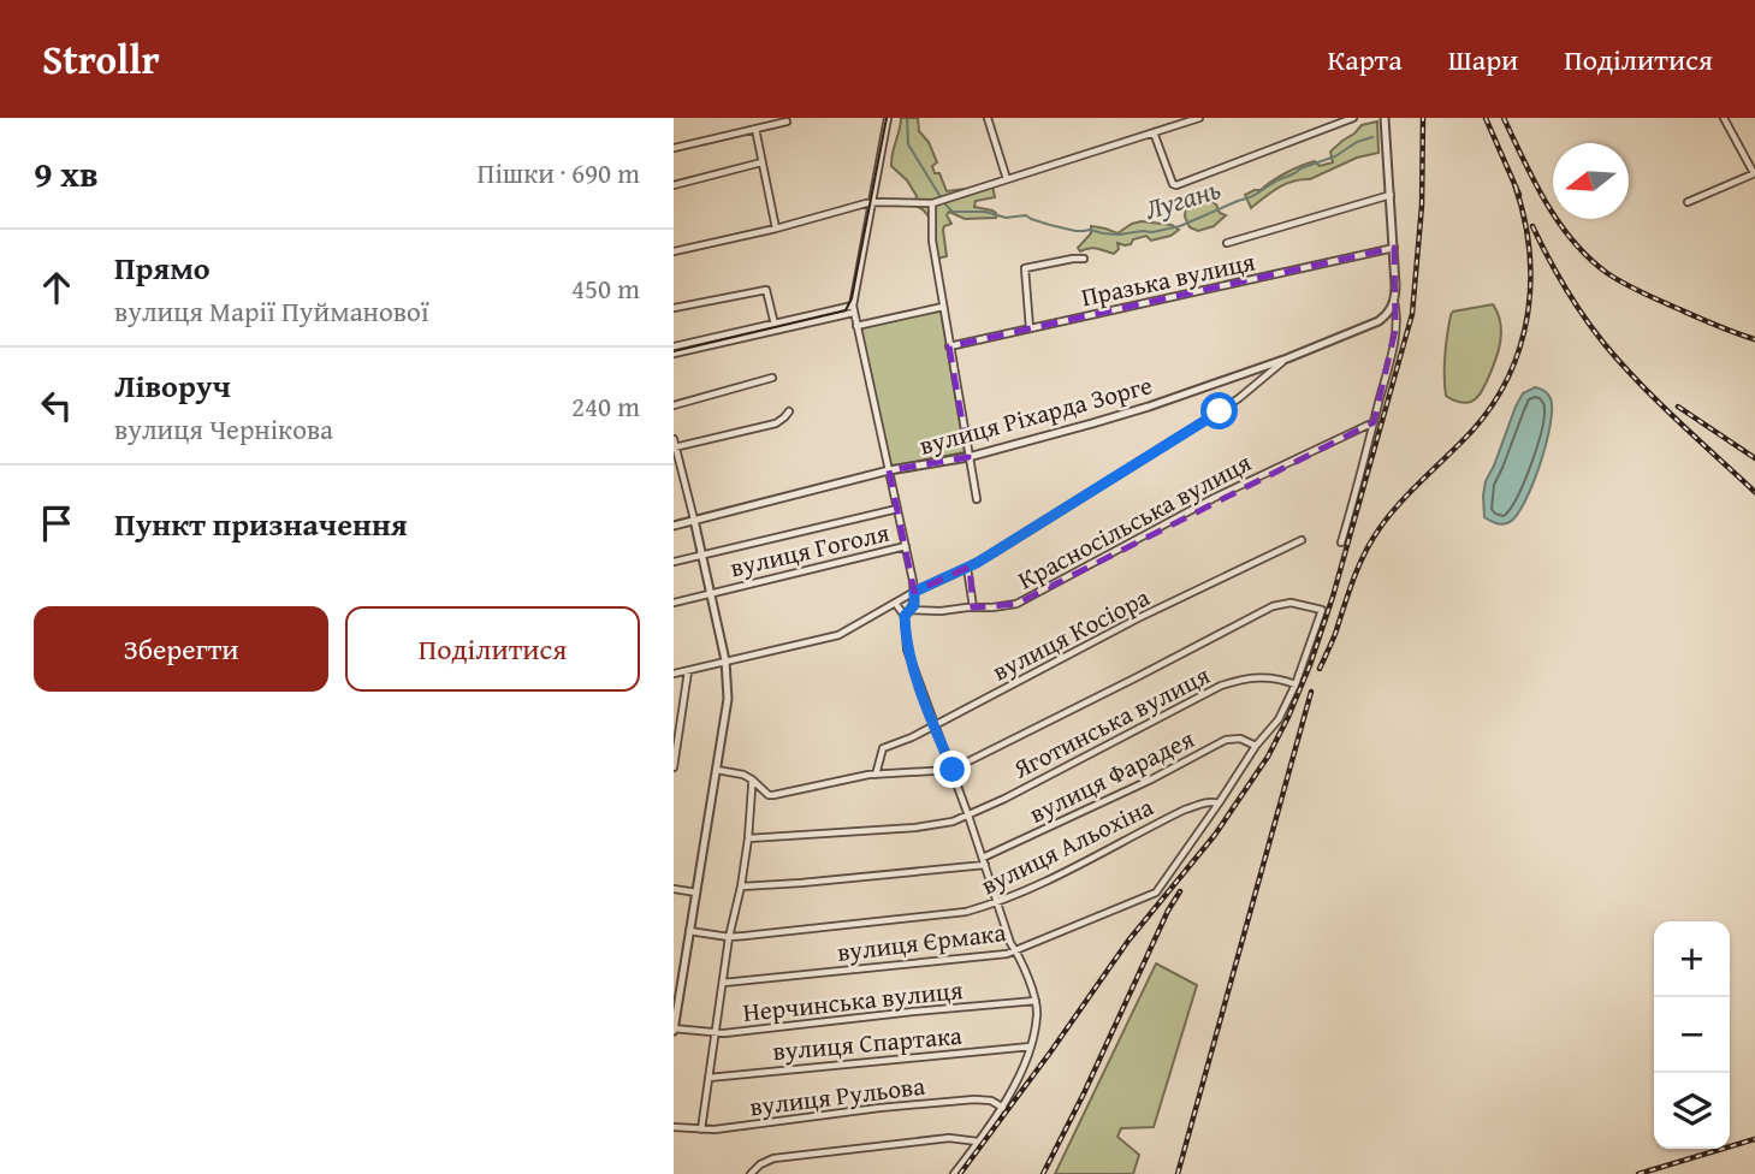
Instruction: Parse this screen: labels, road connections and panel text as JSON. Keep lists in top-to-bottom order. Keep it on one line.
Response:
{"streets":{"street":["Празька вулиця","вулиця Ріхарда Зорге","Красносільська вулиця","вулиця Гоголя","вулиця Косіора","Яготинська вулиця","вулиця Фарадея","вулиця Альохіна","вулиця Єрмака","Нерчинська вулиця","вулиця Спартака","вулиця Рульова"]},"crossings":[["Яготинська вулиця","вулиця Єрмака"],["вулиця Фарадея","вулиця Єрмака"],["вулиця Альохіна","вулиця Єрмака"]],"water":["Лугань"],"north":"left","page":{"header":"Strollr","nav":["Карта","Шари","Поділитися"],"heading":["9 хв","Пішки · 690 m"],"list":[["Прямо","вулиця Марії Пуйманової","450 m"],["Ліворуч","вулиця Чернікова","240 m"],"Пункт призначення"],"buttons":["Зберегти","Поділитися"],"map_buttons":["+","−"]}}
